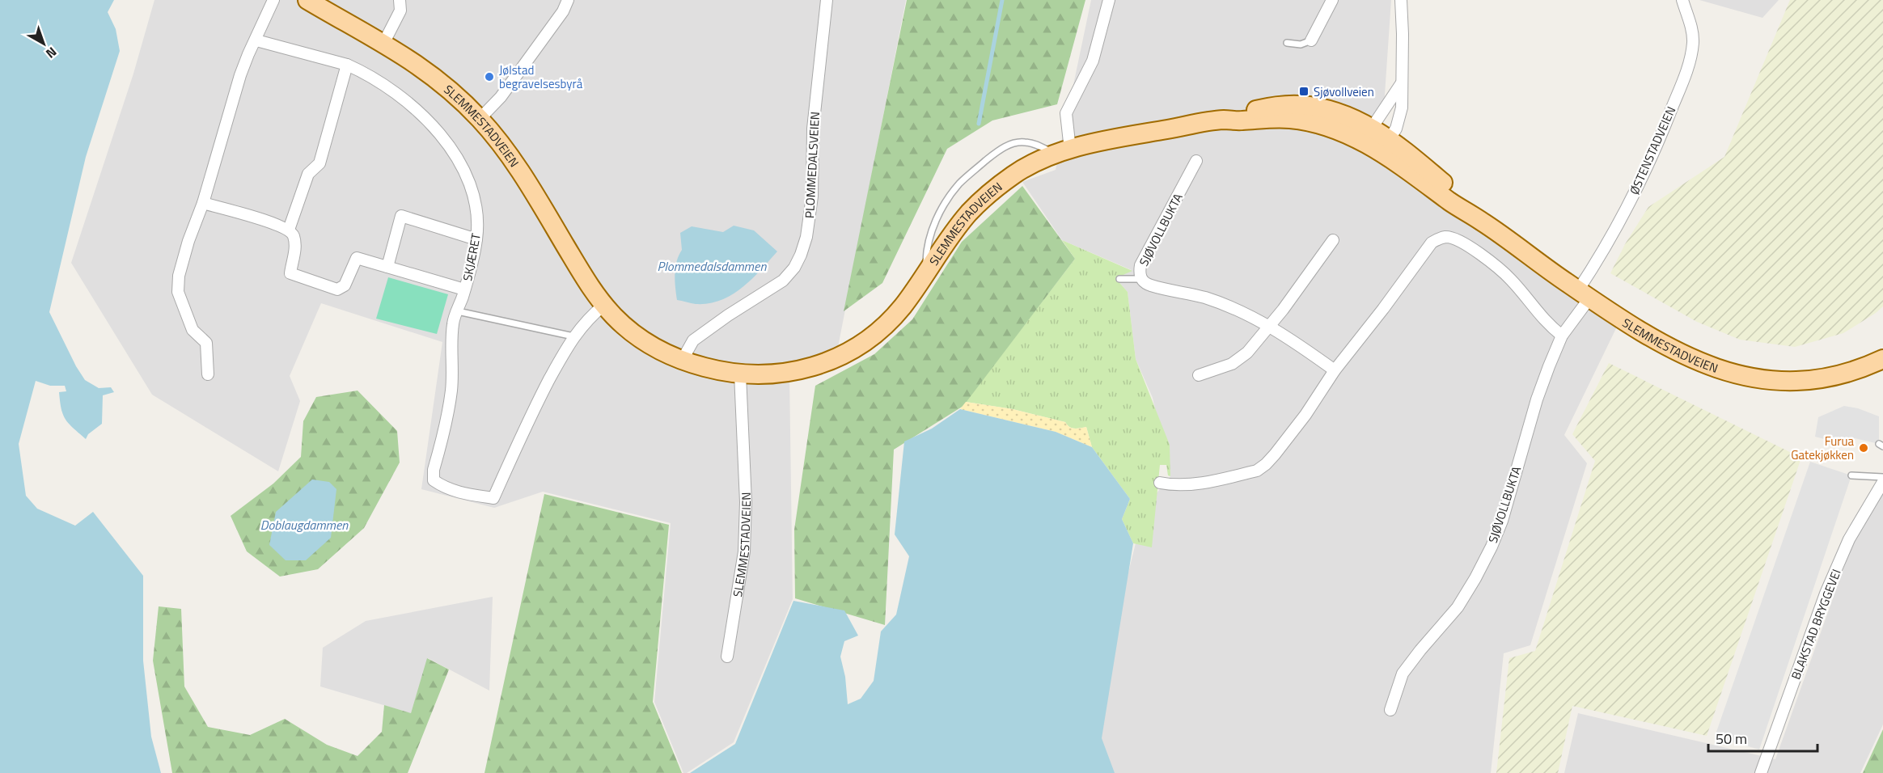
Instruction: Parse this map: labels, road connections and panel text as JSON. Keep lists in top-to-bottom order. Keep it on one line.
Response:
{"streets":{"main road":["SLEMMESTADVEIEN"],"street":["ØSTENSTADVEIEN","PLOMMEDALSVEIEN","SJØVOLLBUKTA","SKJÆRET","BLAKSTAD BRYGGEVEI"]},"crossings":[["SLEMMESTADVEIEN","ØSTENSTADVEIEN"],["SLEMMESTADVEIEN","PLOMMEDALSVEIEN"],["SLEMMESTADVEIEN","SJØVOLLBUKTA"],["ØSTENSTADVEIEN","SJØVOLLBUKTA"]],"water":["Plommedalsdammen","Doblaugdammen"],"places":{"other":["Jølstad begravelsesbyrå","Furua Gatekjøkken"],"transit":["Sjøvollveien"]},"scale_bar":"50 m","north":"bottom right"}
